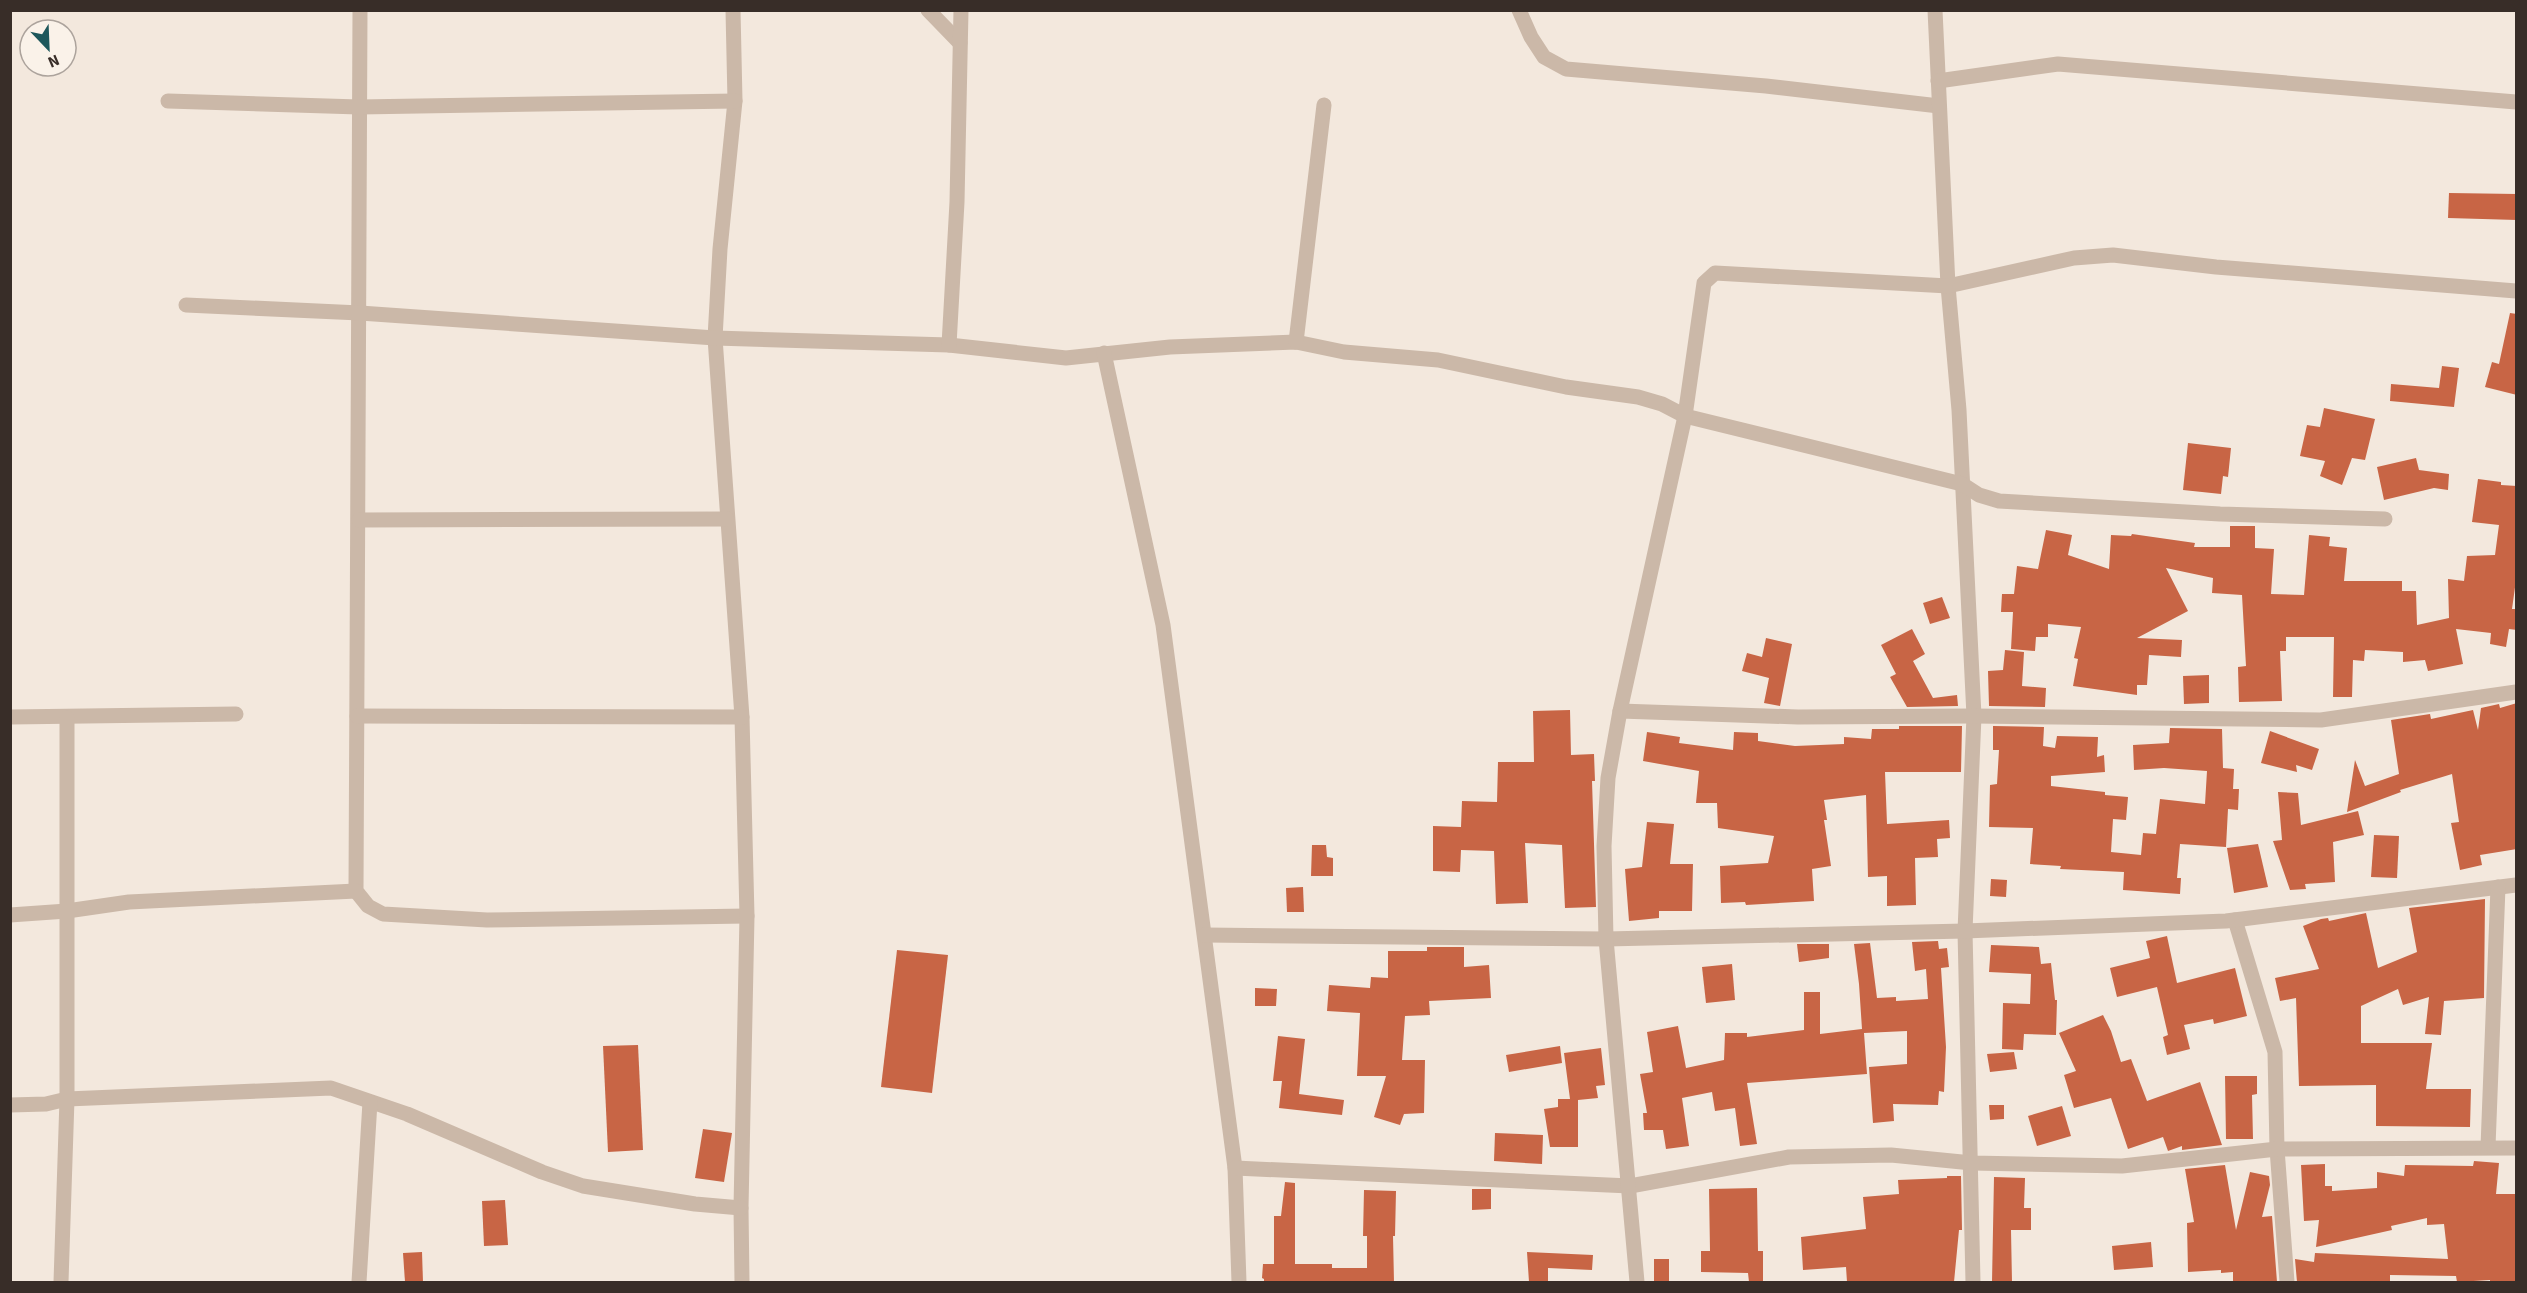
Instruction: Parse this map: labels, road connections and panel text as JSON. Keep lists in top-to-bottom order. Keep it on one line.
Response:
{"north":"bottom right"}
